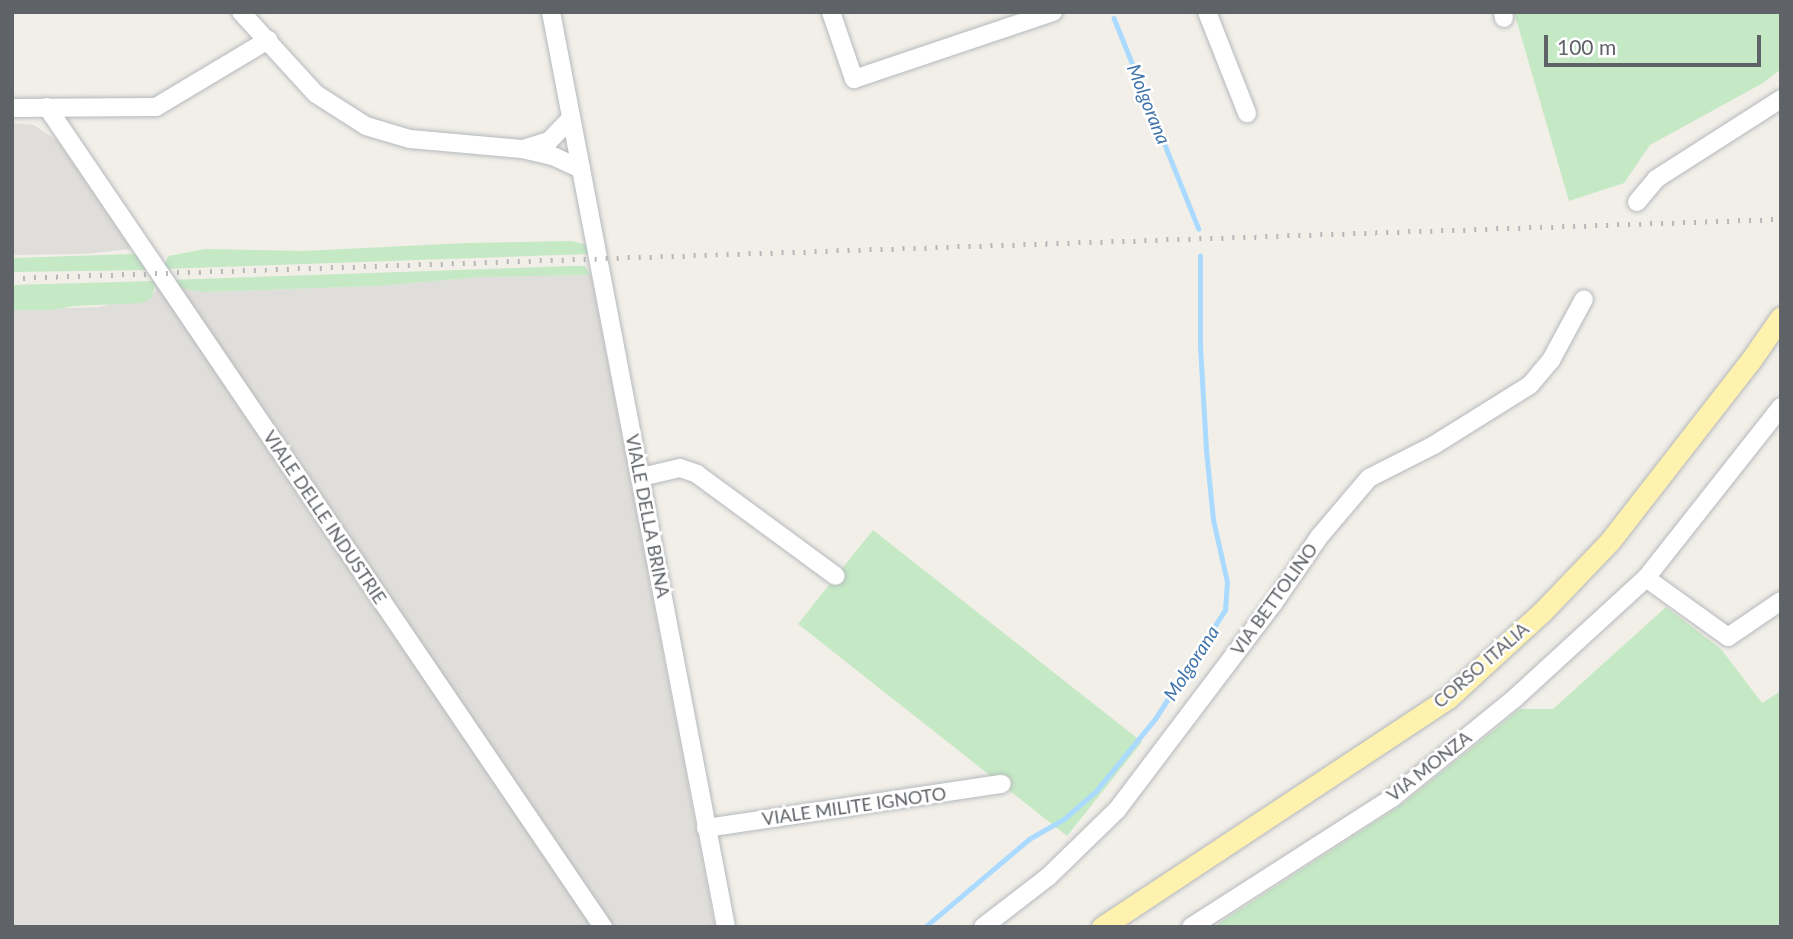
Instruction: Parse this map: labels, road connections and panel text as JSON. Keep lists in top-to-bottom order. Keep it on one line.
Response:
{"streets":{"main road":["CORSO ITALIA"],"street":["VIALE DELLA BRINA","VIALE DELLE INDUSTRIE","VIA BETTOLINO","VIA MONZA","VIALE MILITE IGNOTO"]},"crossings":[["VIALE DELLA BRINA","VIALE MILITE IGNOTO"]],"water":["Molgorana"],"scale_bar":"100 m"}
